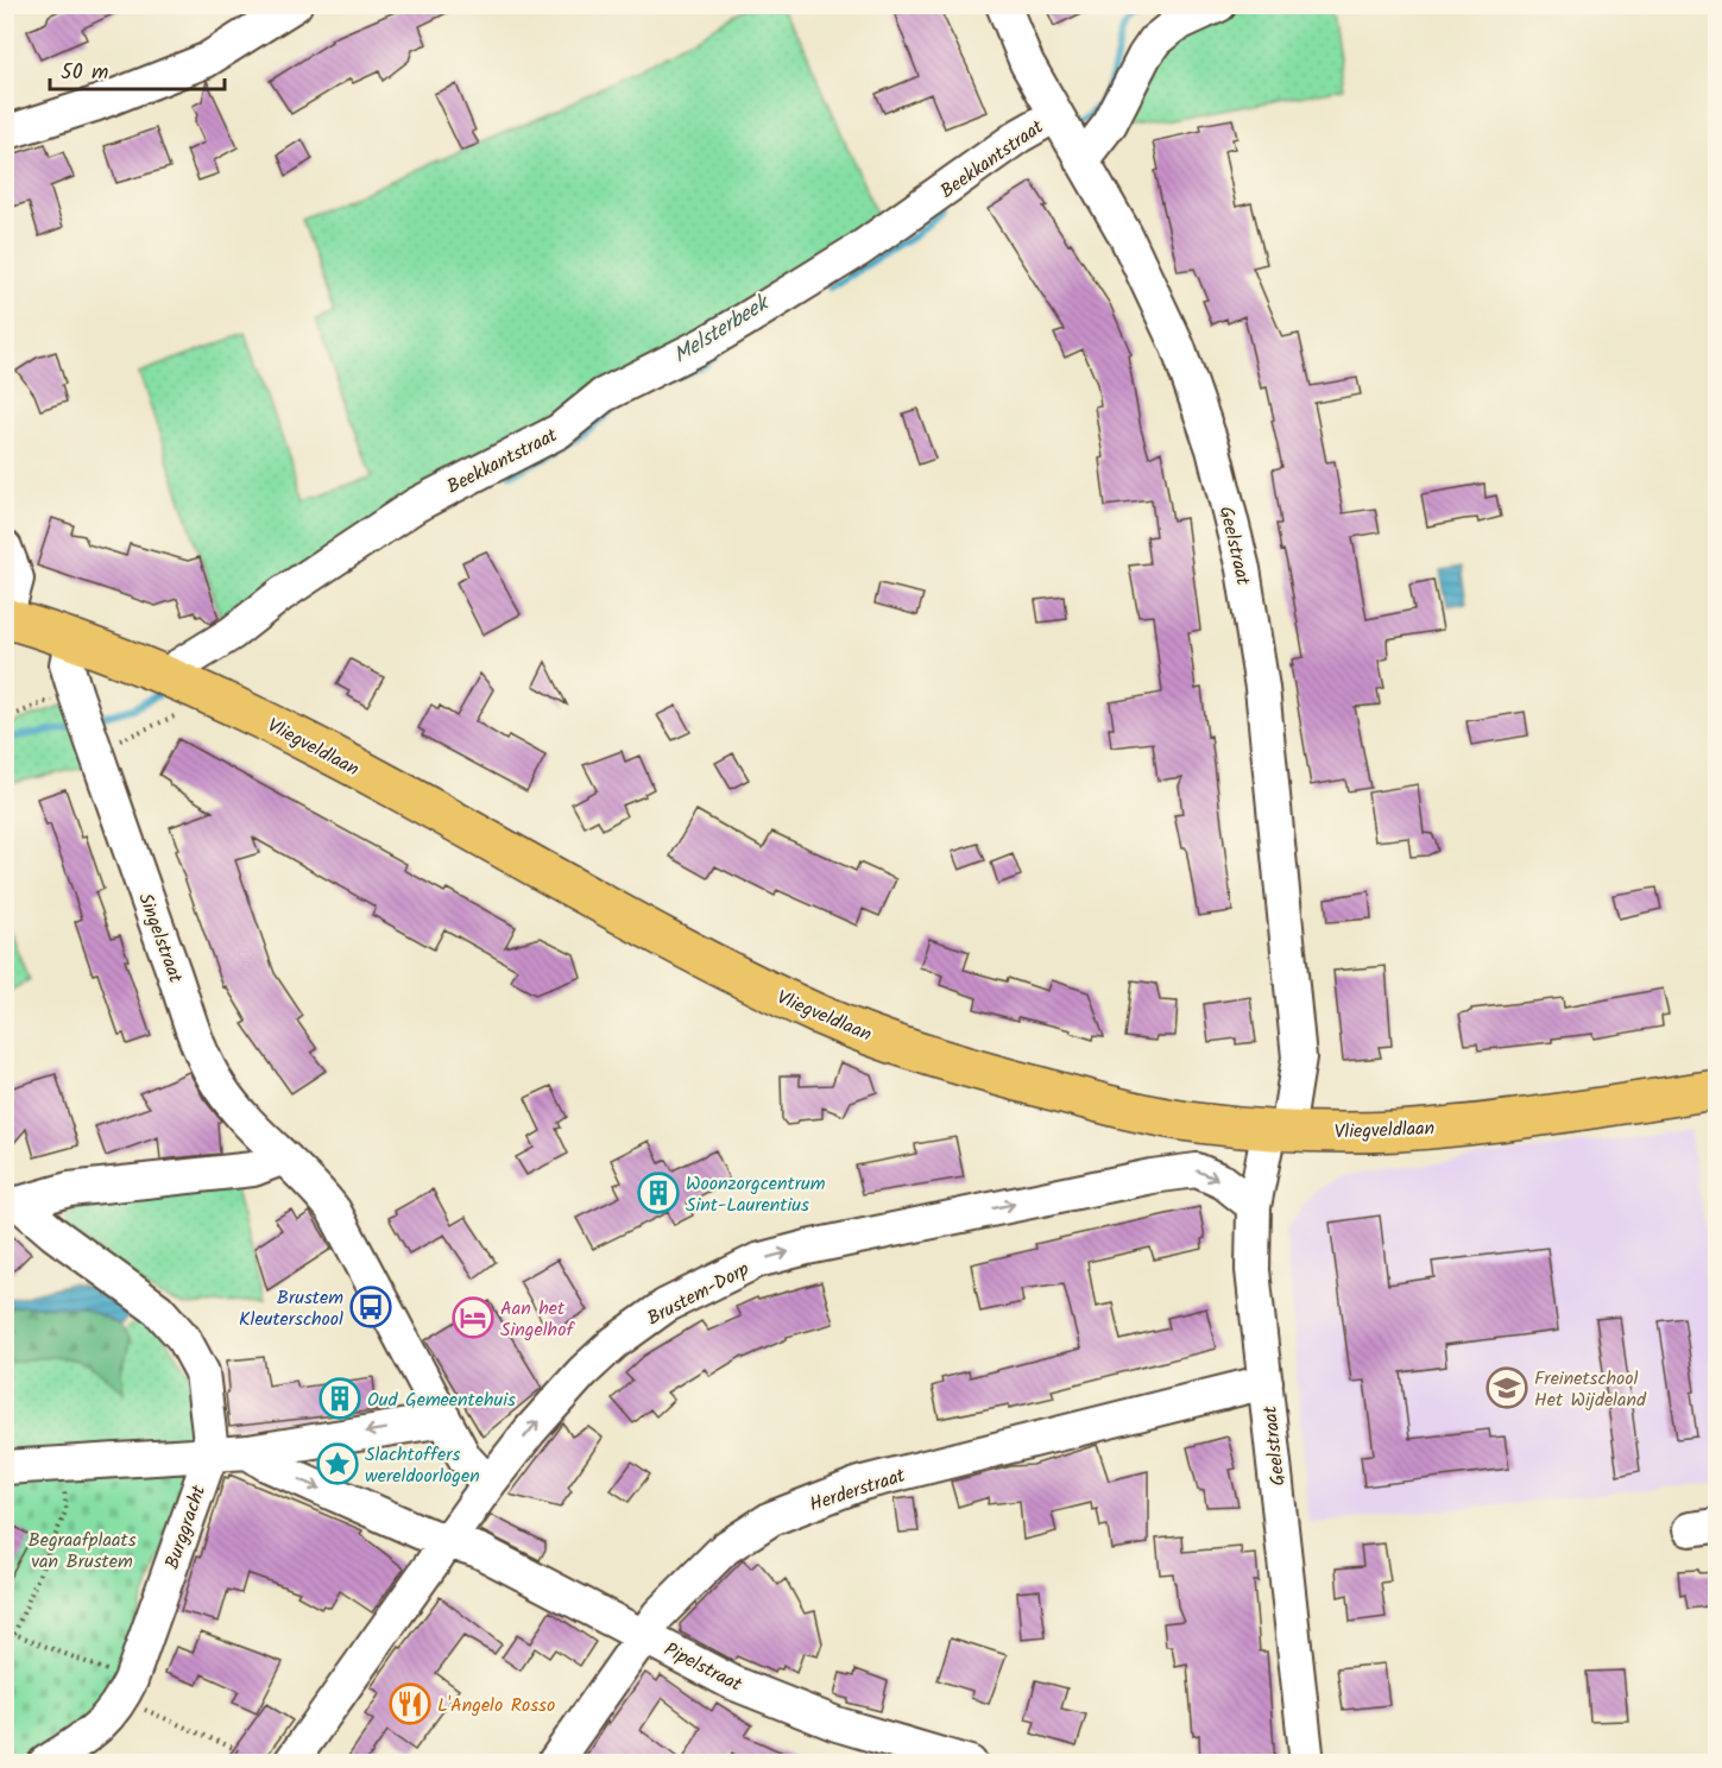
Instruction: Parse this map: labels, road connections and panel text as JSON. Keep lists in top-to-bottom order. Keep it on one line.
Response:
{"streets":{"main road":["Vliegveldlaan"],"street":["Beekkantstraat","Geelstraat","Singelstraat","Brustem-Dorp","Herderstraat","Burggracht","Pipelstraat"]},"crossings":[["Beekkantstraat","Geelstraat"],["Beekkantstraat","Vliegveldlaan"],["Geelstraat","Vliegveldlaan"],["Geelstraat","Brustem-Dorp"],["Geelstraat","Herderstraat"],["Vliegveldlaan","Singelstraat"],["Singelstraat","Brustem-Dorp"],["Brustem-Dorp","Pipelstraat"],["Herderstraat","Pipelstraat"]],"one_way":["Brustem-Dorp"],"water":["Melsterbeek"],"parks":["Begraafplaats van Brustem"],"places":{"building":["Woonzorgcentrum Sint-Laurentius","Oud Gemeentehuis"],"bus stop":["Brustem Kleuterschool"],"hotel":["Aan het Singelhof"],"school or university":["Freinetschool Het Wijdeland"],"place":["Slachtoffers wereldoorlogen"],"restaurant":["L'Angelo Rosso"]},"scale_bar":"50 m"}
